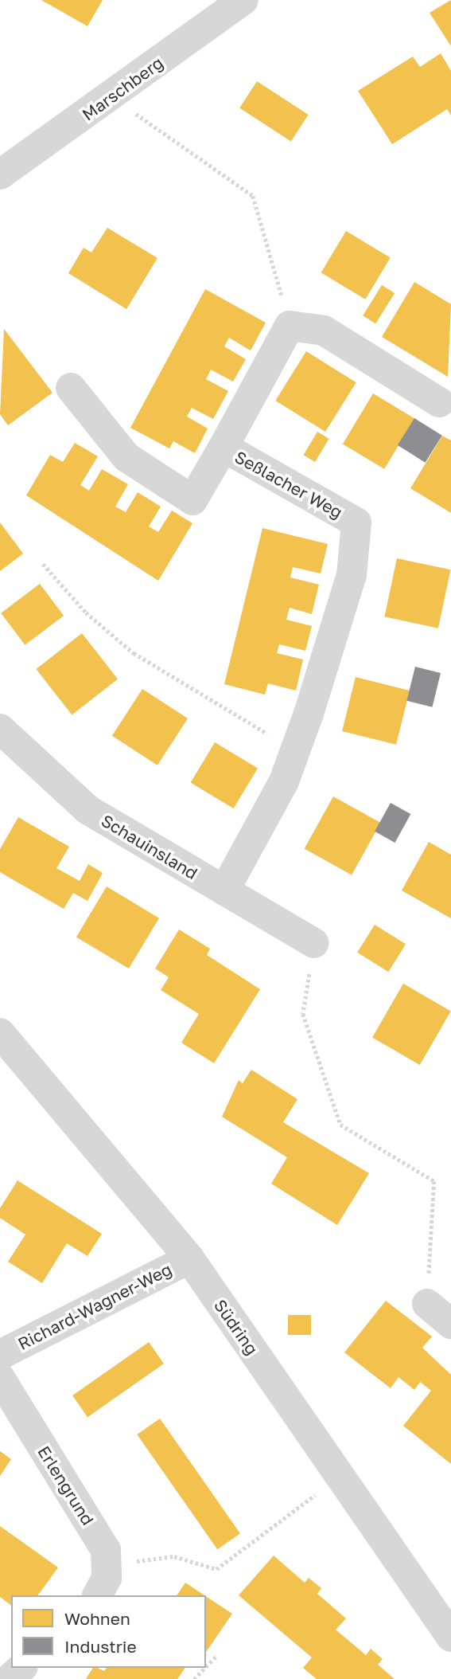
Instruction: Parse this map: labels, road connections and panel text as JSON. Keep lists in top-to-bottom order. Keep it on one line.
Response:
{"streets":{"street":["Marschberg","Seßlacher Weg","Schauinsland","Richard-Wagner-Weg","Südring","Erlengrund"]},"crossings":[["Seßlacher Weg","Schauinsland"],["Richard-Wagner-Weg","Südring"]],"legend":["Wohnen","Industrie"]}
